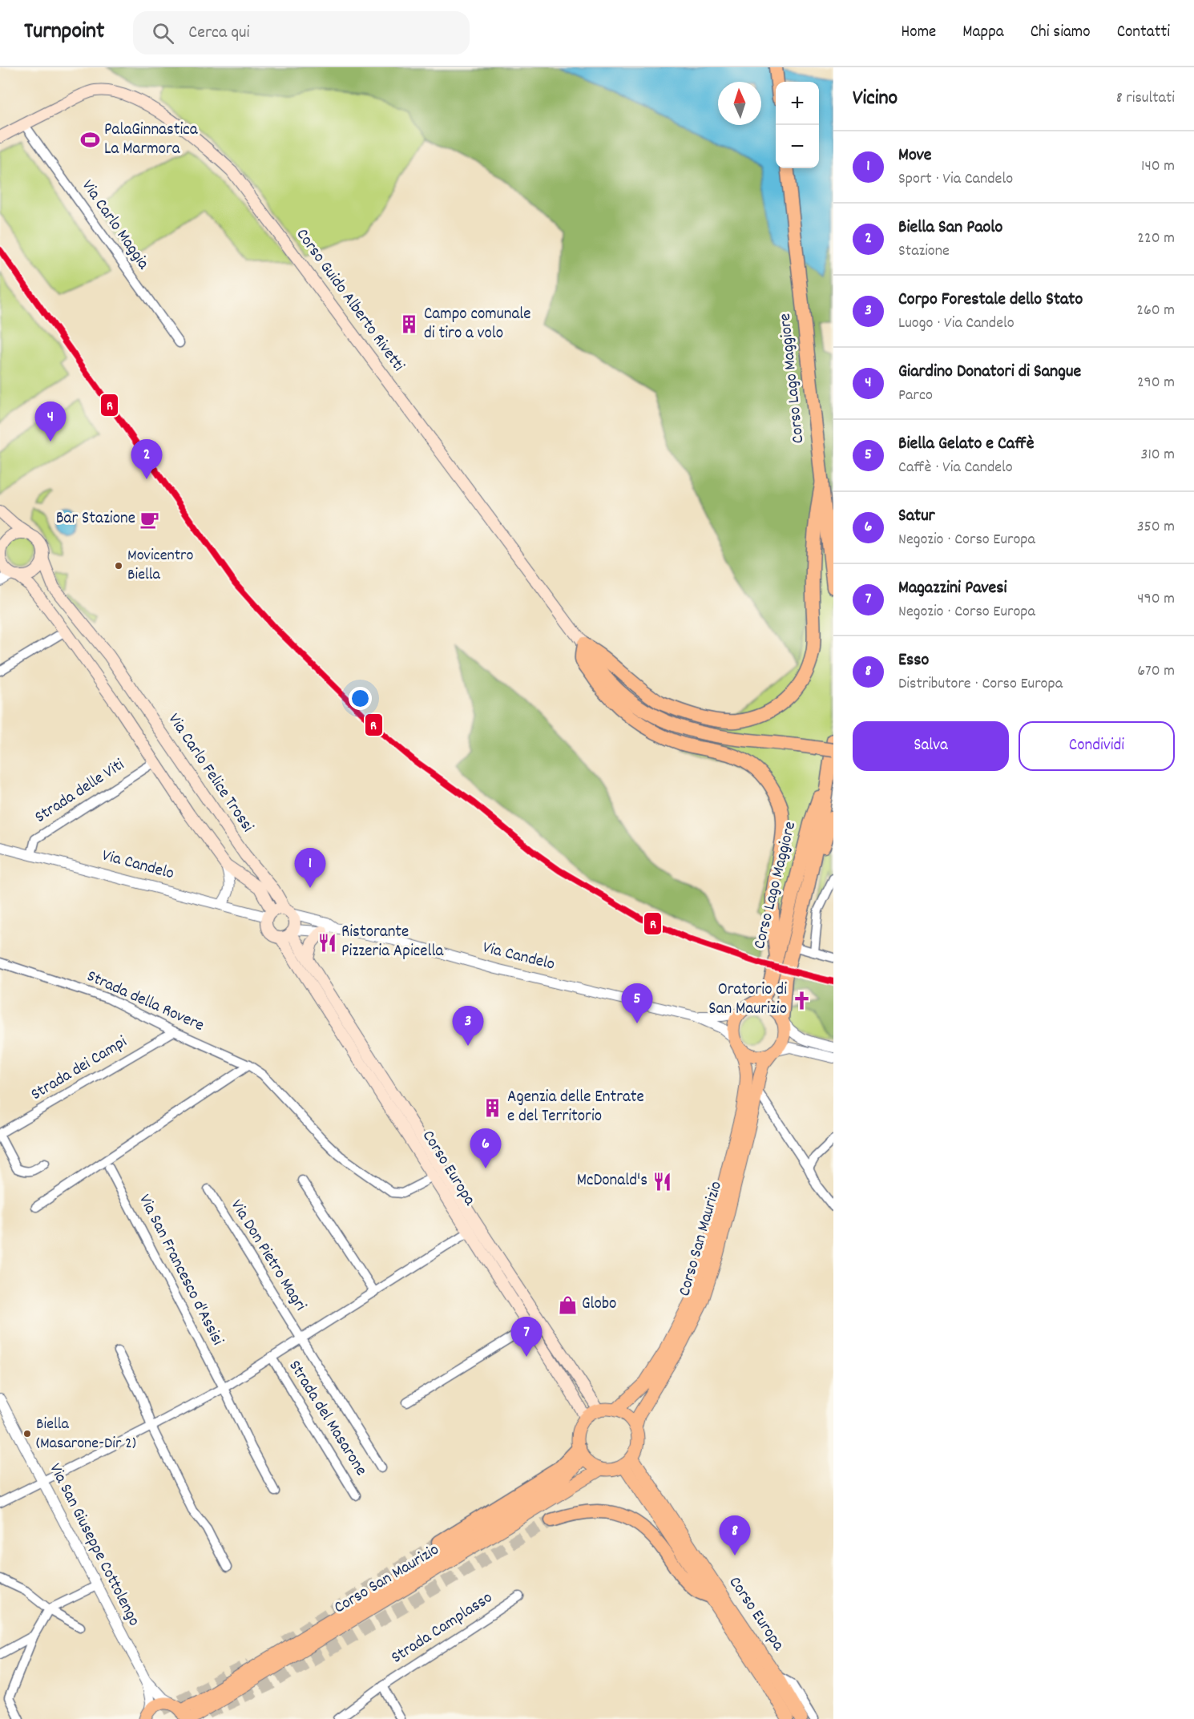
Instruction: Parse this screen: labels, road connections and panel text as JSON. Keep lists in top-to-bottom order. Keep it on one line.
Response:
{"streets":{"highway":["Corso Lago Maggiore"],"main road":["Corso Guido Alberto Rivetti","Via Carlo Felice Trossi","Via Candelo","Corso Europa","Corso San Maurizio"],"street":["Via Carlo Maggia","Strada delle Viti","Strada della Rovere","Strada dei Campi","Via Don Pietro Magri","Via San Francesco d'Assisi","Strada del Masarone","Via San Giuseppe Cottolengo","Strada Camplasso"]},"crossings":[["Via Carlo Maggia","Corso Guido Alberto Rivetti"],["Corso Lago Maggiore","Via Candelo"],["Corso Lago Maggiore","Corso San Maurizio"],["Via Carlo Felice Trossi","Via Candelo"],["Via Carlo Felice Trossi","Corso Europa"],["Strada delle Viti","Via Candelo"],["Via Candelo","Corso Europa"],["Via Candelo","Corso San Maurizio"],["Strada della Rovere","Strada dei Campi"],["Strada della Rovere","Corso Europa"],["Corso Europa","Corso San Maurizio"],["Corso Europa","Strada del Masarone"],["Corso San Maurizio","Via San Giuseppe Cottolengo"],["Via Don Pietro Magri","Strada del Masarone"],["Via San Francesco d'Assisi","Strada del Masarone"],["Strada del Masarone","Via San Giuseppe Cottolengo"]],"places":{"sports":["PalaGinnastica La Marmora"],"building":["Campo comunale di tiro a volo","Agenzia delle Entrate e del Territorio"],"cafe":["Bar Stazione"],"other":["Movicentro Biella","Biella (Masarone-Dir 2)"],"restaurant":["Ristorante Pizzeria Apicella","McDonald's"],"church":["Oratorio di San Maurizio"],"shop":["Globo"]},"lines":["transit line R"],"north":"top","page":{"header":"Turnpoint","search":"Cerca qui","nav":["Home","Mappa","Chi siamo","Contatti"],"heading":["Vicino","8 risultati"],"map_buttons":["+","−"],"list":[{"mark":"1","name":"Move","note":"Sport · Via Candelo","value":"140 m"},{"mark":"2","name":"Biella San Paolo","note":"Stazione","value":"220 m"},{"mark":"3","name":"Corpo Forestale dello Stato","note":"Luogo · Via Candelo","value":"260 m"},{"mark":"4","name":"Giardino Donatori di Sangue","note":"Parco","value":"290 m"},{"mark":"5","name":"Biella Gelato e Caffè","note":"Caffè · Via Candelo","value":"310 m"},{"mark":"6","name":"Satur","note":"Negozio · Corso Europa","value":"350 m"},{"mark":"7","name":"Magazzini Pavesi","note":"Negozio · Corso Europa","value":"490 m"},{"mark":"8","name":"Esso","note":"Distributore · Corso Europa","value":"670 m"}],"pins":["4","2","1","5","3","6","7","8"],"buttons":["Salva","Condividi"]}}
